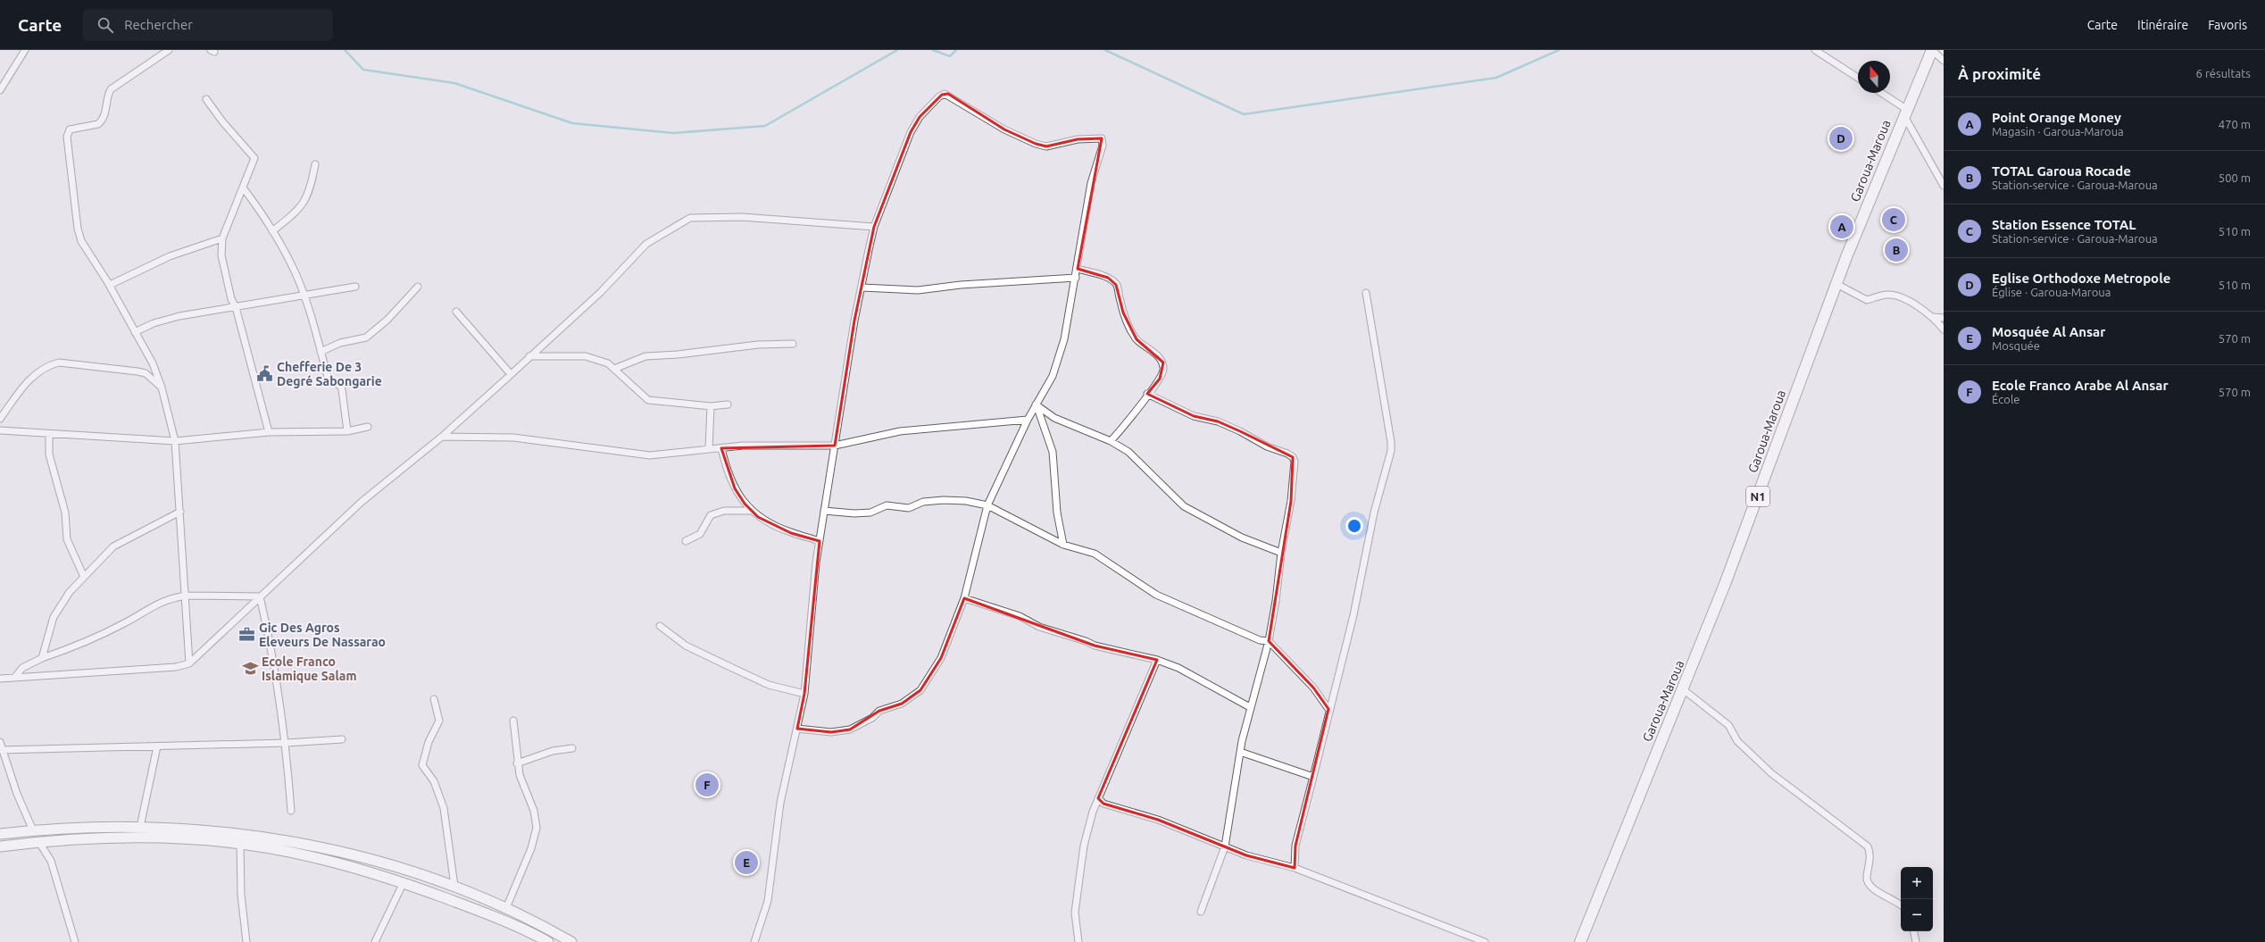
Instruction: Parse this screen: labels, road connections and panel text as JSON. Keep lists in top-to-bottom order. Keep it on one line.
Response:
{"streets":{"highway":["Garoua-Maroua","N1"]},"places":{"public building":["Chefferie De 3 Degré Sabongarie"],"office":["Gic Des Agros Eleveurs De Nassarao"],"school or university":["Ecole Franco Islamique Salam"]},"north":"top","page":{"header":"Carte","search":"Rechercher","nav":["Carte","Itinéraire","Favoris"],"heading":["À proximité","6 résultats"],"list":[{"mark":"A","name":"Point Orange Money","note":"Magasin · Garoua-Maroua","value":"470 m"},{"mark":"B","name":"TOTAL Garoua Rocade","note":"Station-service · Garoua-Maroua","value":"500 m"},{"mark":"C","name":"Station Essence TOTAL","note":"Station-service · Garoua-Maroua","value":"510 m"},{"mark":"D","name":"Eglise Orthodoxe Metropole","note":"Église · Garoua-Maroua","value":"510 m"},{"mark":"E","name":"Mosquée Al Ansar","note":"Mosquée","value":"570 m"},{"mark":"F","name":"Ecole Franco Arabe Al Ansar","note":"École","value":"570 m"}],"pins":["D","C","A","B","F","E"],"map_buttons":["+","−"]}}
